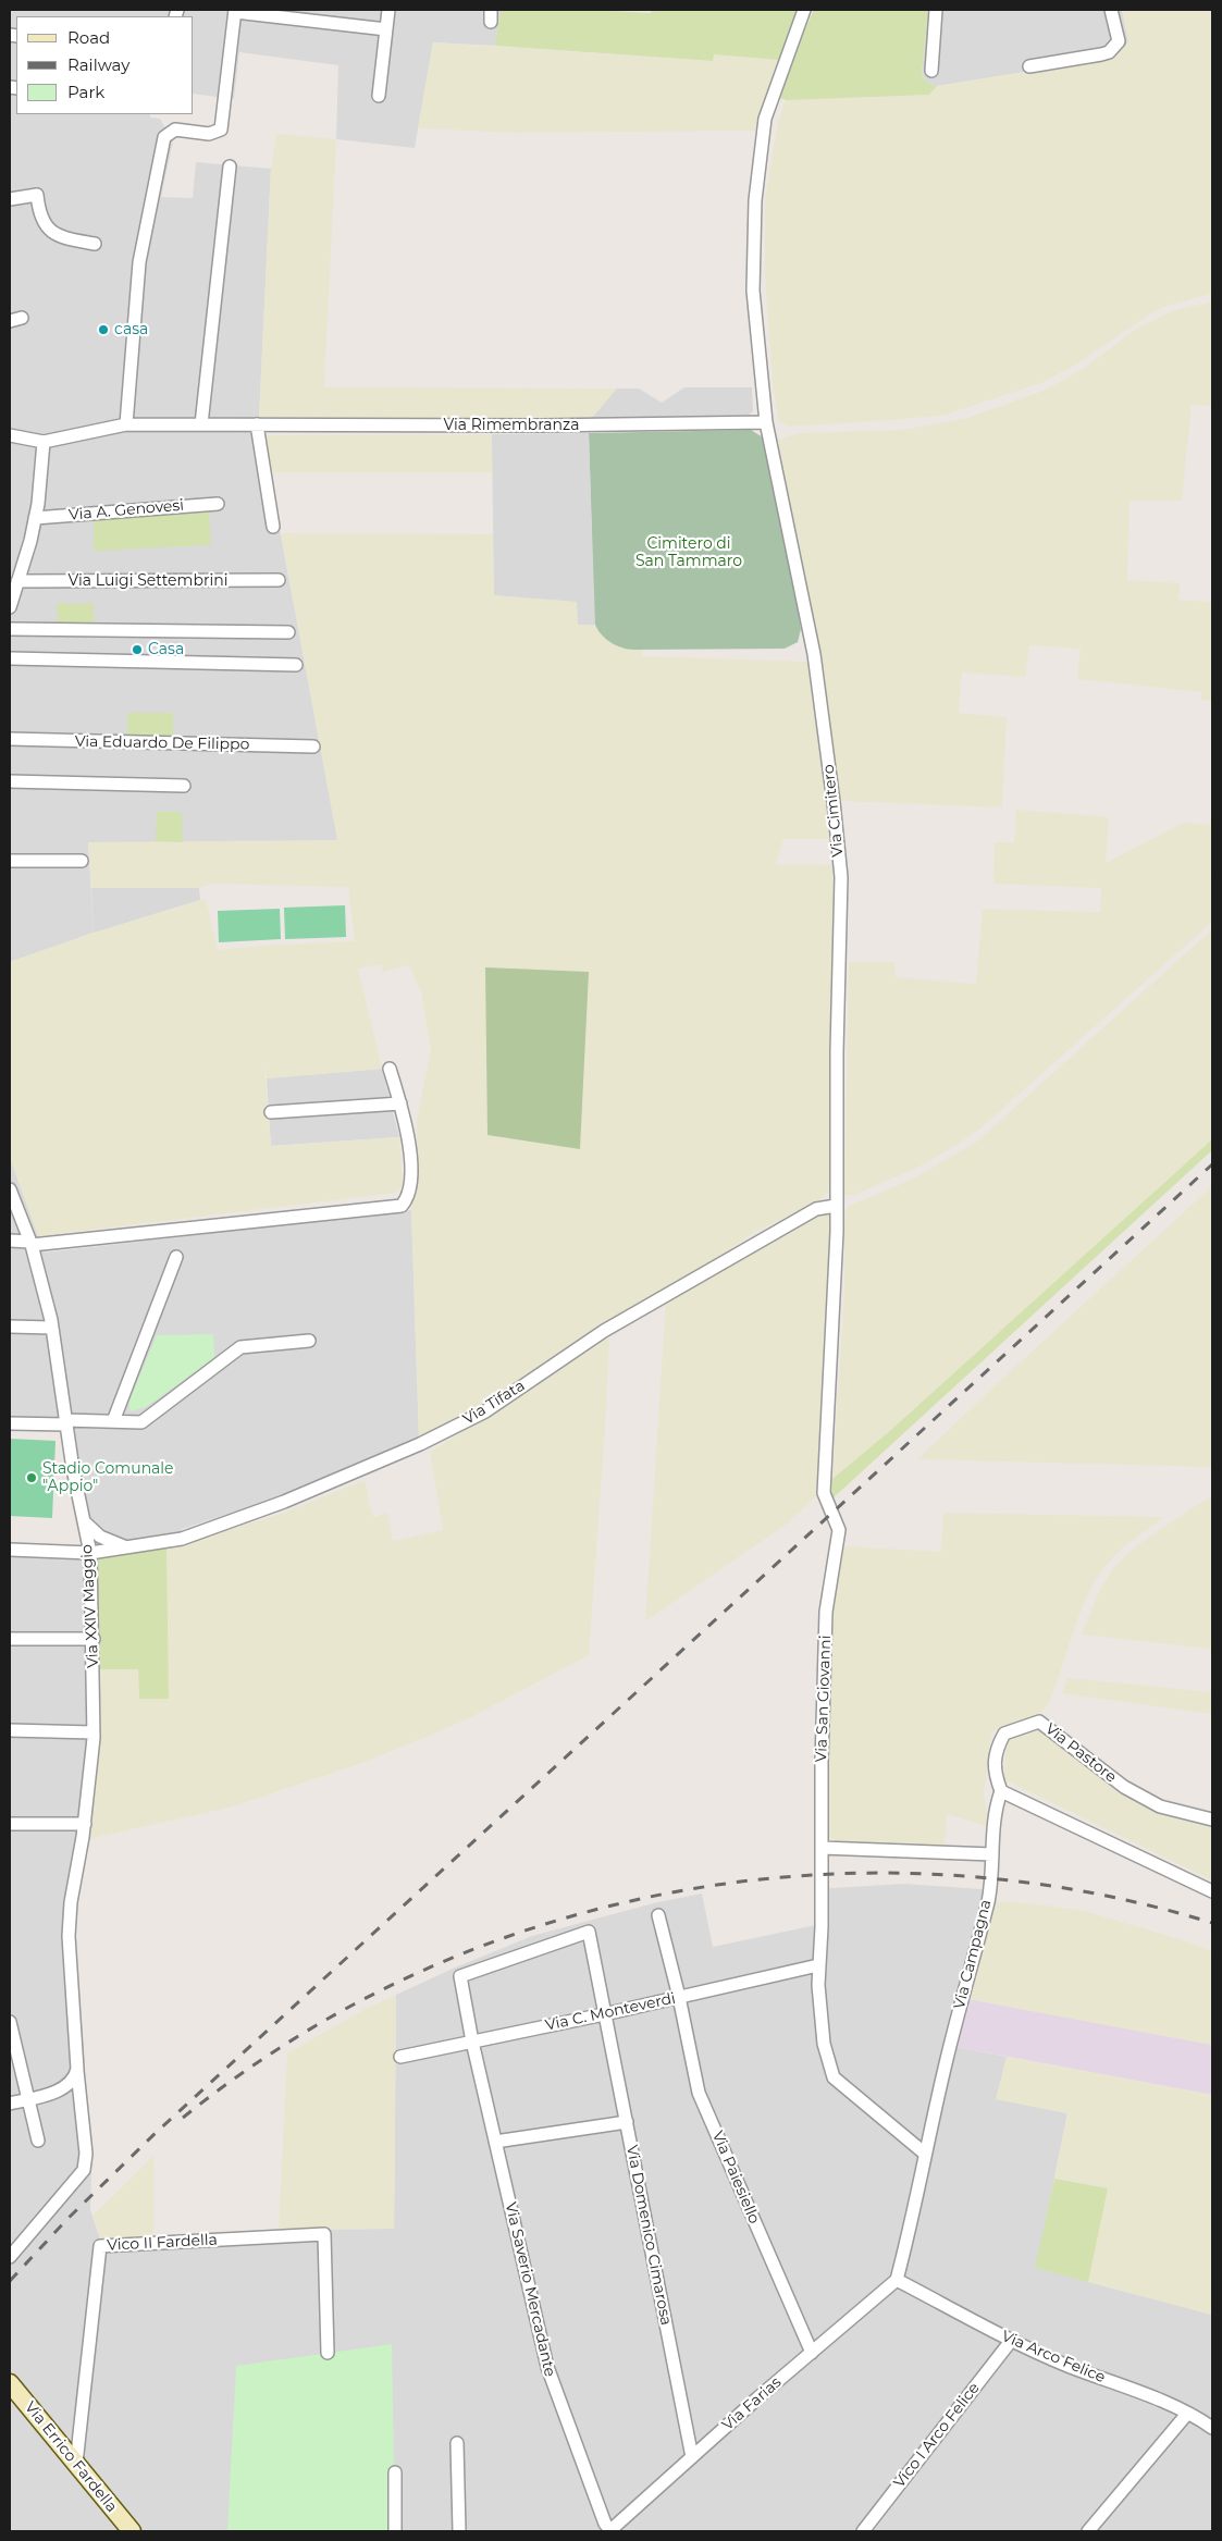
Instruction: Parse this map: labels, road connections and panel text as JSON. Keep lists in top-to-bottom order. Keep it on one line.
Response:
{"streets":{"street":["Via Rimembranza","Via A. Genovesi","Via Luigi Settembrini","Via Eduardo De Filippo","Via Cimitero","Via Tifata","Via XXIV Maggio","Via San Giovanni","Via Pastore","Via Campagna","Via C. Monteverdi","Via Paiesiello","Via Domenico Cimarosa","Vico II Fardella","Via Saverio Mercadante","Via Arco Felice","Via Farias","Vico I Arco Felice","Via Errico Fardella"]},"crossings":[["Via Rimembranza","Via Cimitero"],["Via Cimitero","Via Tifata"],["Via Cimitero","Via San Giovanni"],["Via Tifata","Via XXIV Maggio"],["Via Tifata","Via San Giovanni"],["Via San Giovanni","Via Campagna"],["Via San Giovanni","Via C. Monteverdi"],["Via Pastore","Via Campagna"],["Via Campagna","Via Arco Felice"],["Via Campagna","Via Farias"],["Via C. Monteverdi","Via Paiesiello"],["Via C. Monteverdi","Via Domenico Cimarosa"],["Via C. Monteverdi","Via Saverio Mercadante"],["Via Paiesiello","Via Farias"],["Via Domenico Cimarosa","Via Saverio Mercadante"],["Via Domenico Cimarosa","Via Farias"],["Vico II Fardella","Via Errico Fardella"],["Via Saverio Mercadante","Via Farias"],["Via Arco Felice","Via Farias"],["Via Arco Felice","Vico I Arco Felice"]],"parks":["Cimitero di San Tammaro"],"places":["casa","Casa","Stadio Comunale \"Appio\""],"legend":["Road","Railway","Park"]}
